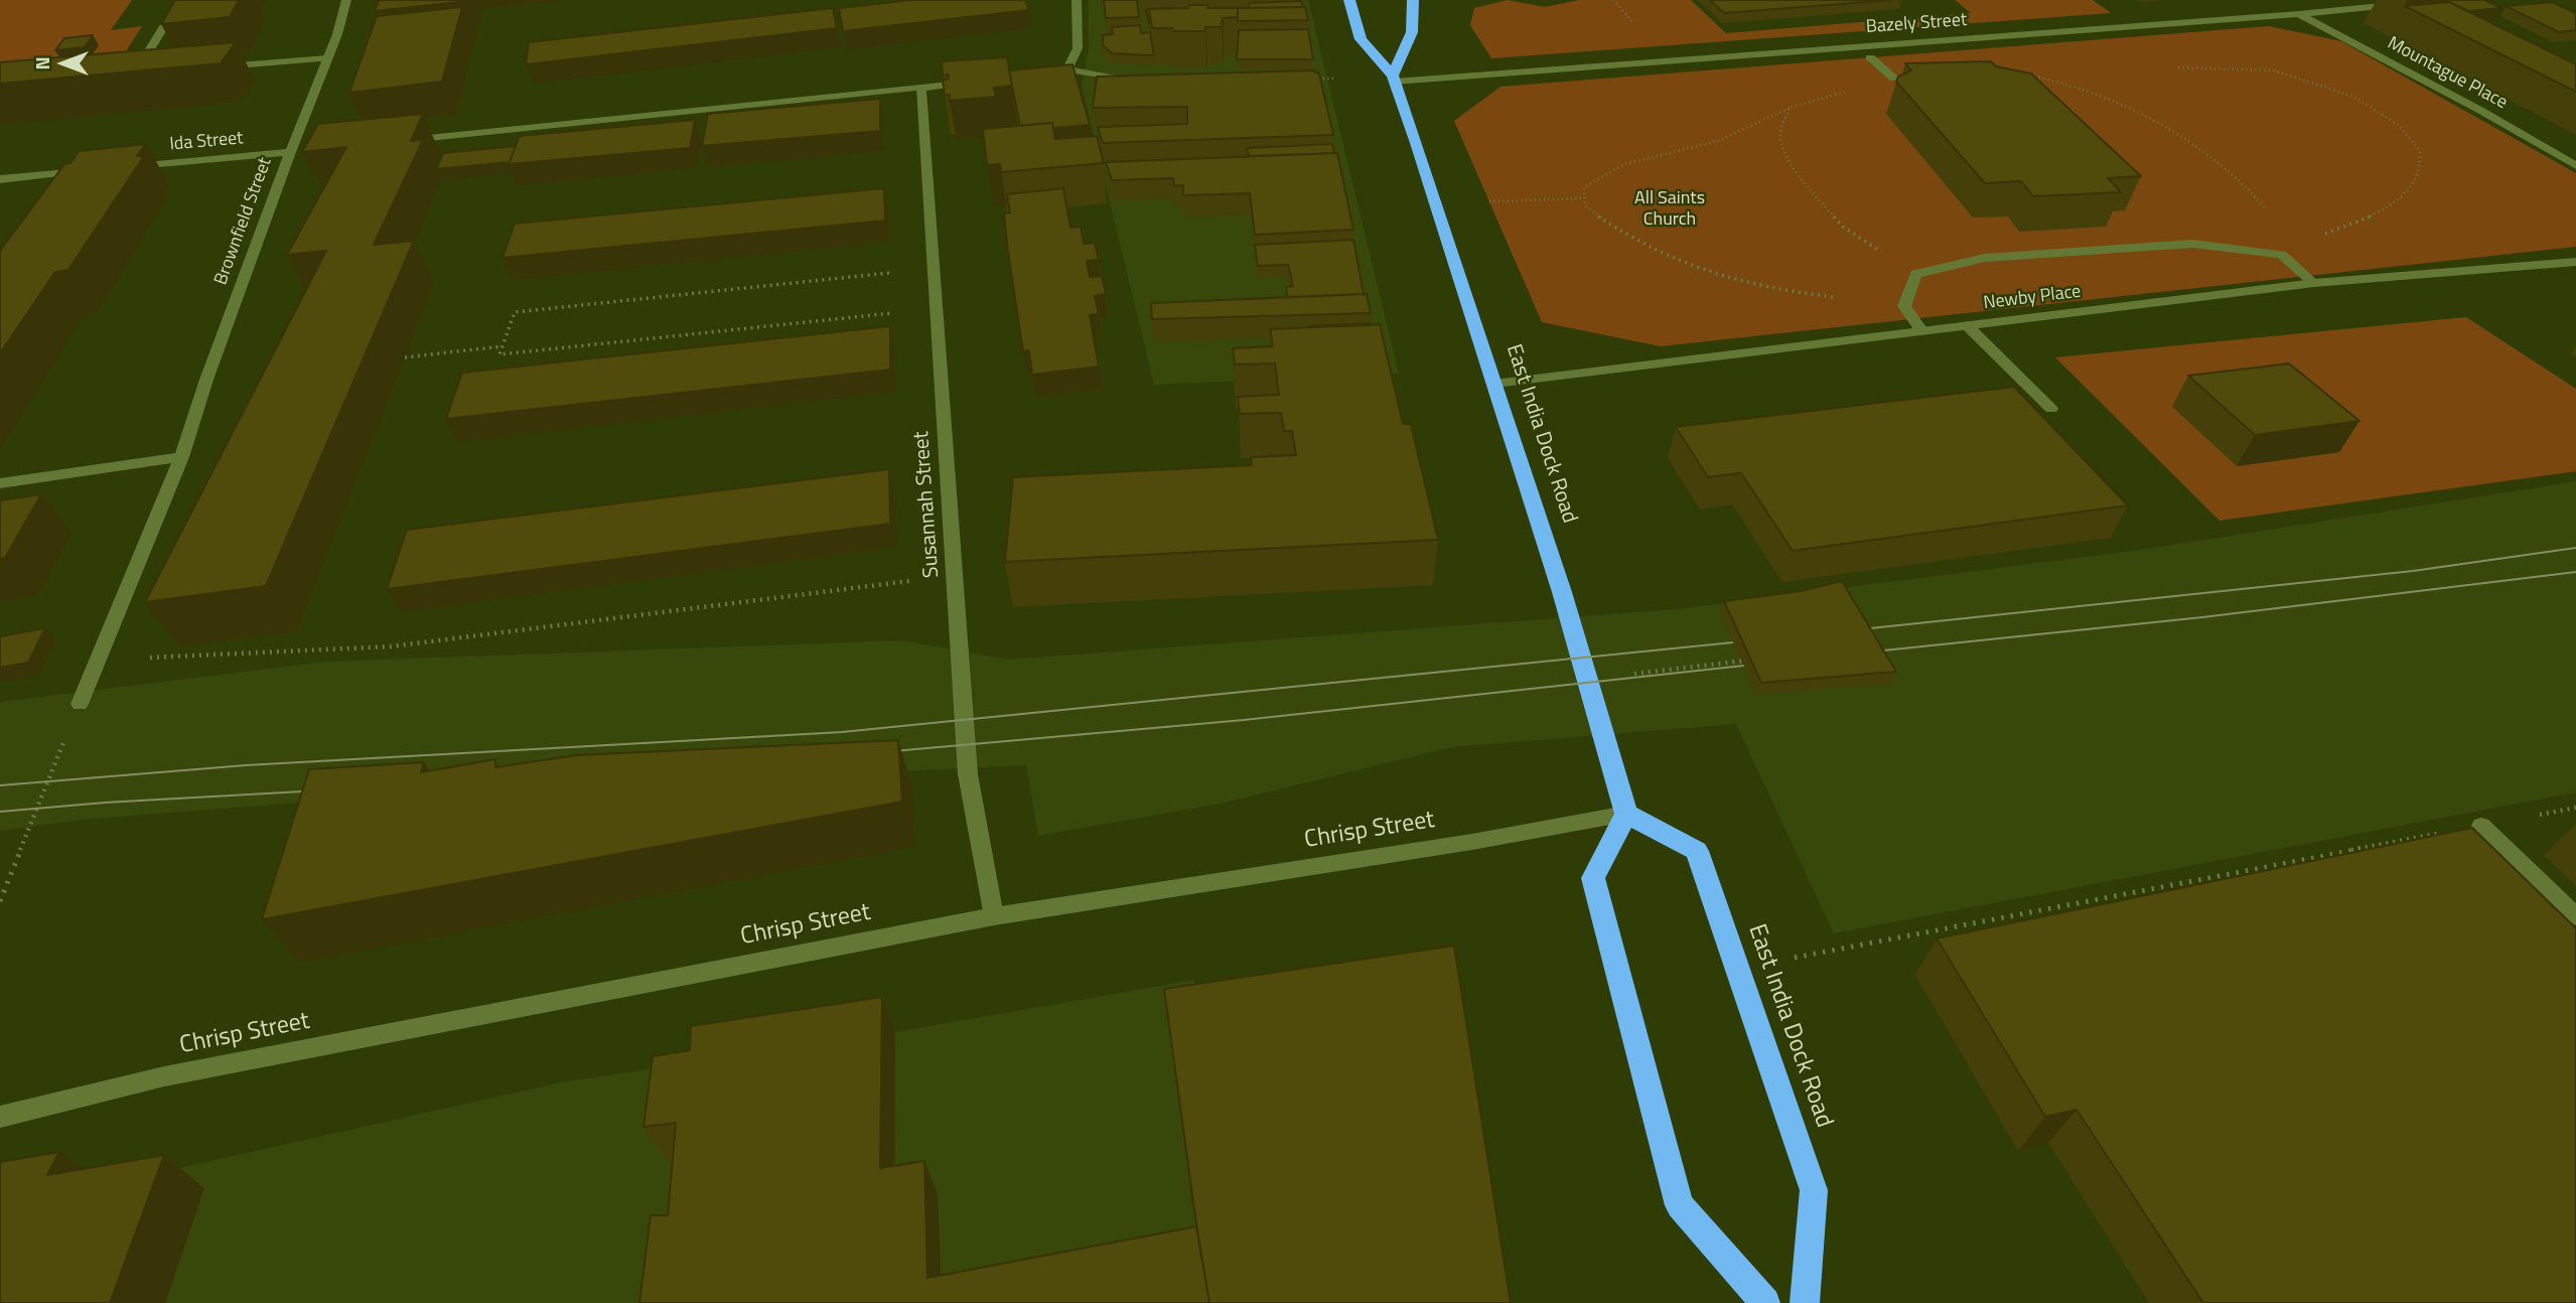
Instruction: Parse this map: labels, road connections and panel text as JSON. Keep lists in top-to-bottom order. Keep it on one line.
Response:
{"streets":{"highway":["East India Dock Road"],"street":["Bazely Street","Mountague Place","Ida Street","Brownfield Street","Newby Place","Susannah Street","Chrisp Street"]},"crossings":[["Bazely Street","Mountague Place"],["Bazely Street","East India Dock Road"],["Ida Street","Brownfield Street"],["Newby Place","East India Dock Road"],["East India Dock Road","Chrisp Street"],["Susannah Street","Chrisp Street"]],"parks":["All Saints Church"],"north":"left"}
